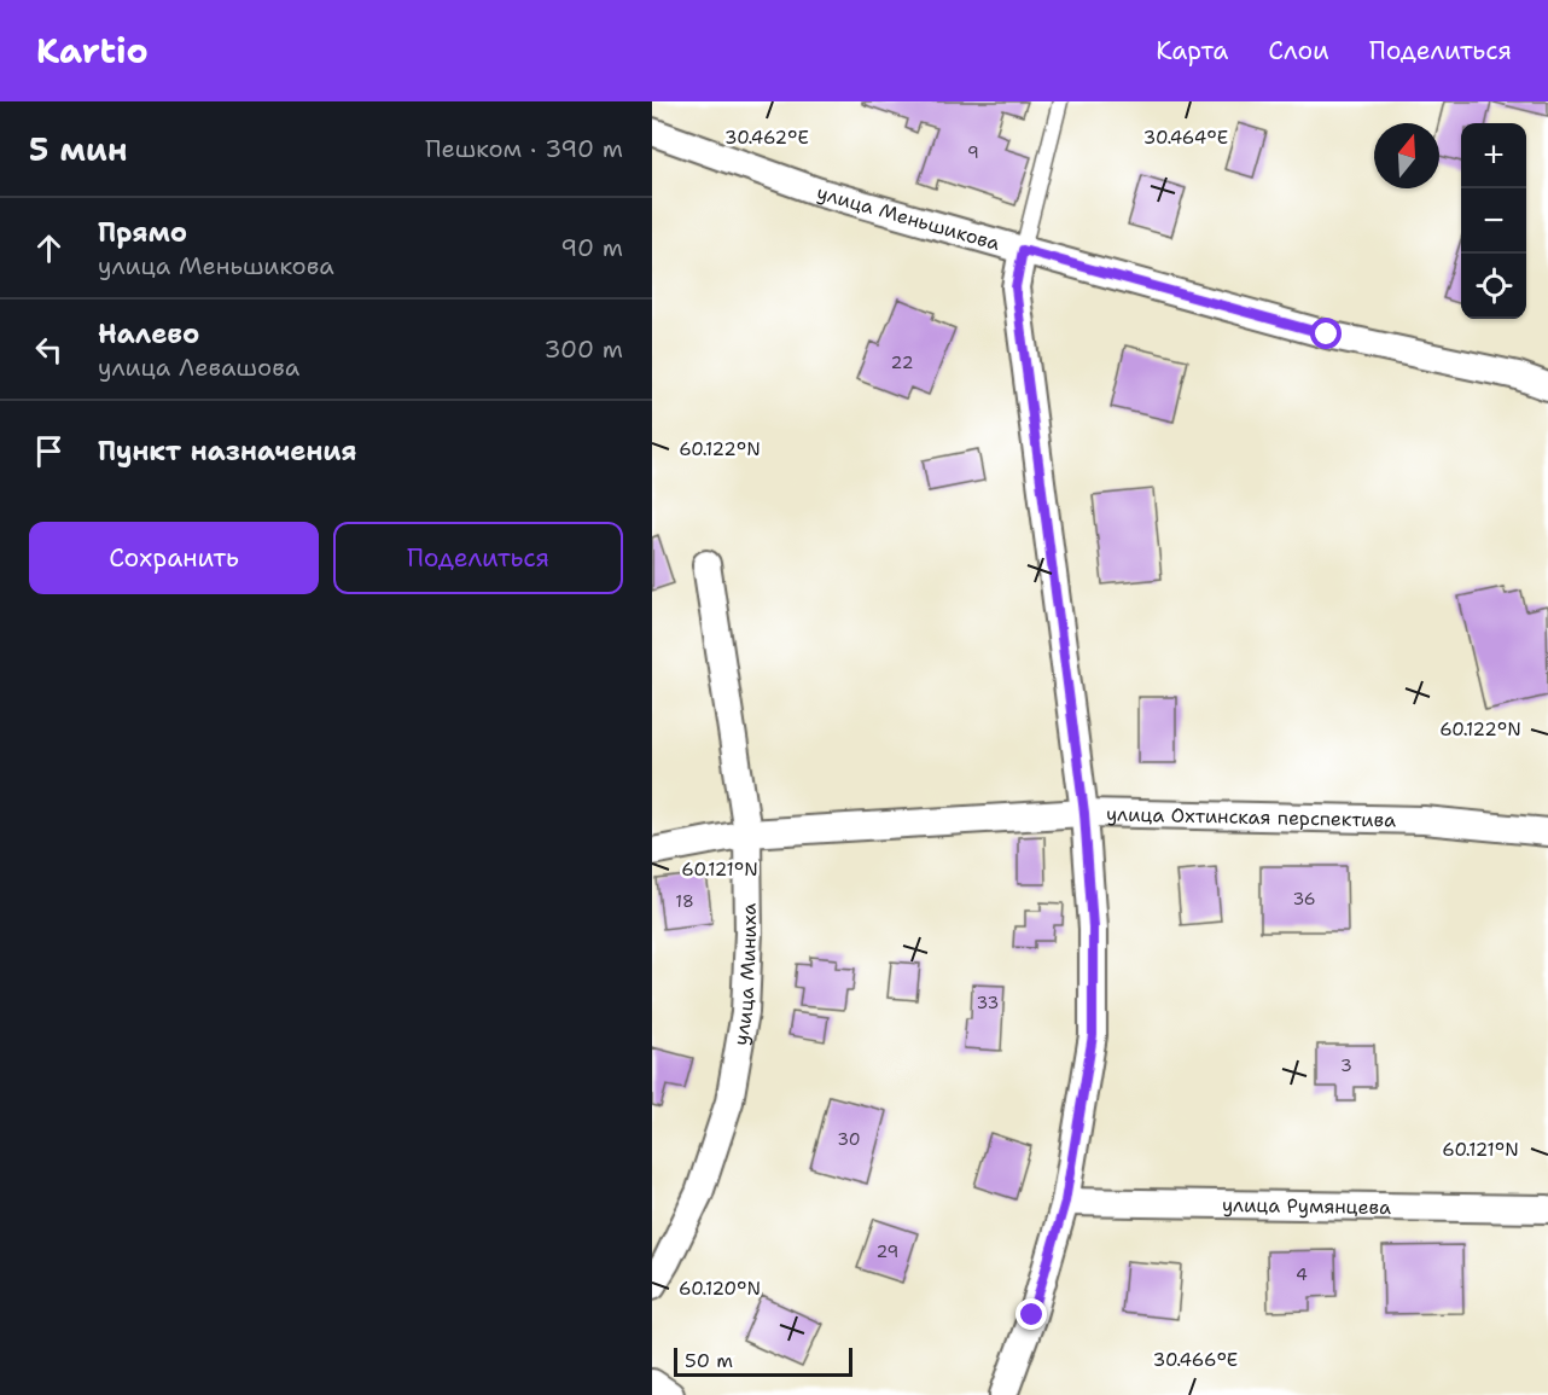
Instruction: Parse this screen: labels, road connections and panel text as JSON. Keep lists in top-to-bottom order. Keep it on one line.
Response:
{"streets":{"street":["улица Меньшикова","улица Охтинская перспектива","улица Миниха","улица Румянцева"]},"crossings":[["улица Охтинская перспектива","улица Миниха"]],"house_numbers":["9","22","36","18","33","3","30","29","4"],"scale_bar":"50 m","north":"top","page":{"header":"Kartio","nav":["Карта","Слои","Поделиться"],"heading":["5 мин","Пешком · 390 m"],"map_buttons":["+","−"],"list":[["Прямо","улица Меньшикова","90 m"],["Налево","улица Левашова","300 m"],"Пункт назначения"],"buttons":["Сохранить","Поделиться"],"scale":"50 m"},"coordinates":["30.462°E","30.464°E","60.122°N","60.121°N","60.120°N","30.466°E"]}
